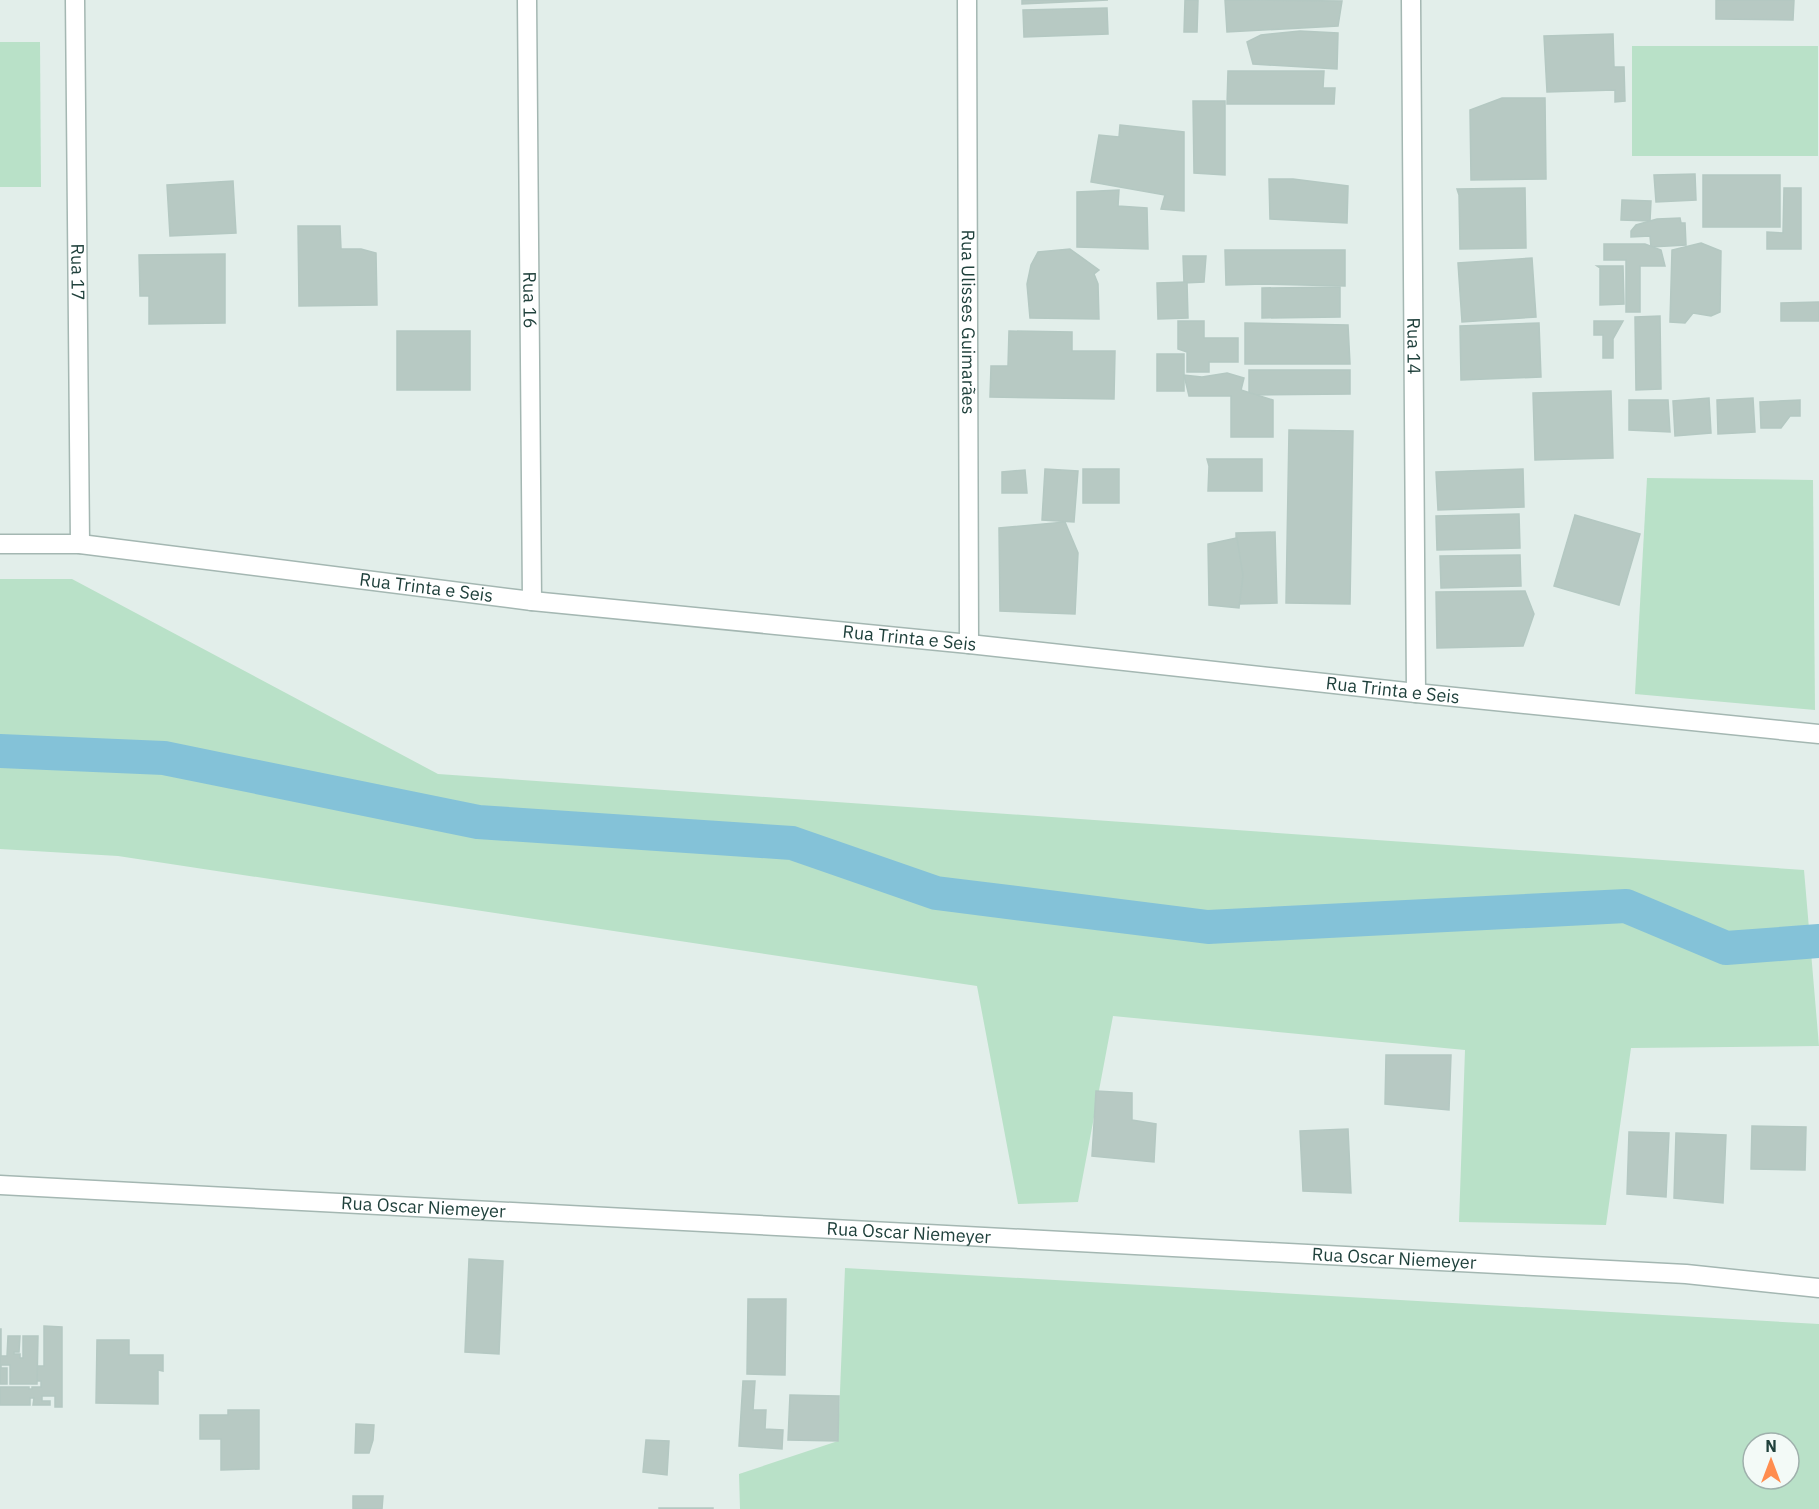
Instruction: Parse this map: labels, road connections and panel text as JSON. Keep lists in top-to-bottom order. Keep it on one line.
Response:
{"streets":{"street":["Rua 17","Rua 16","Rua Ulisses Guimarães","Rua 14","Rua Trinta e Seis","Rua Oscar Niemeyer"]},"crossings":[["Rua 17","Rua Trinta e Seis"],["Rua 16","Rua Trinta e Seis"],["Rua Ulisses Guimarães","Rua Trinta e Seis"],["Rua 14","Rua Trinta e Seis"]],"north":"top"}
